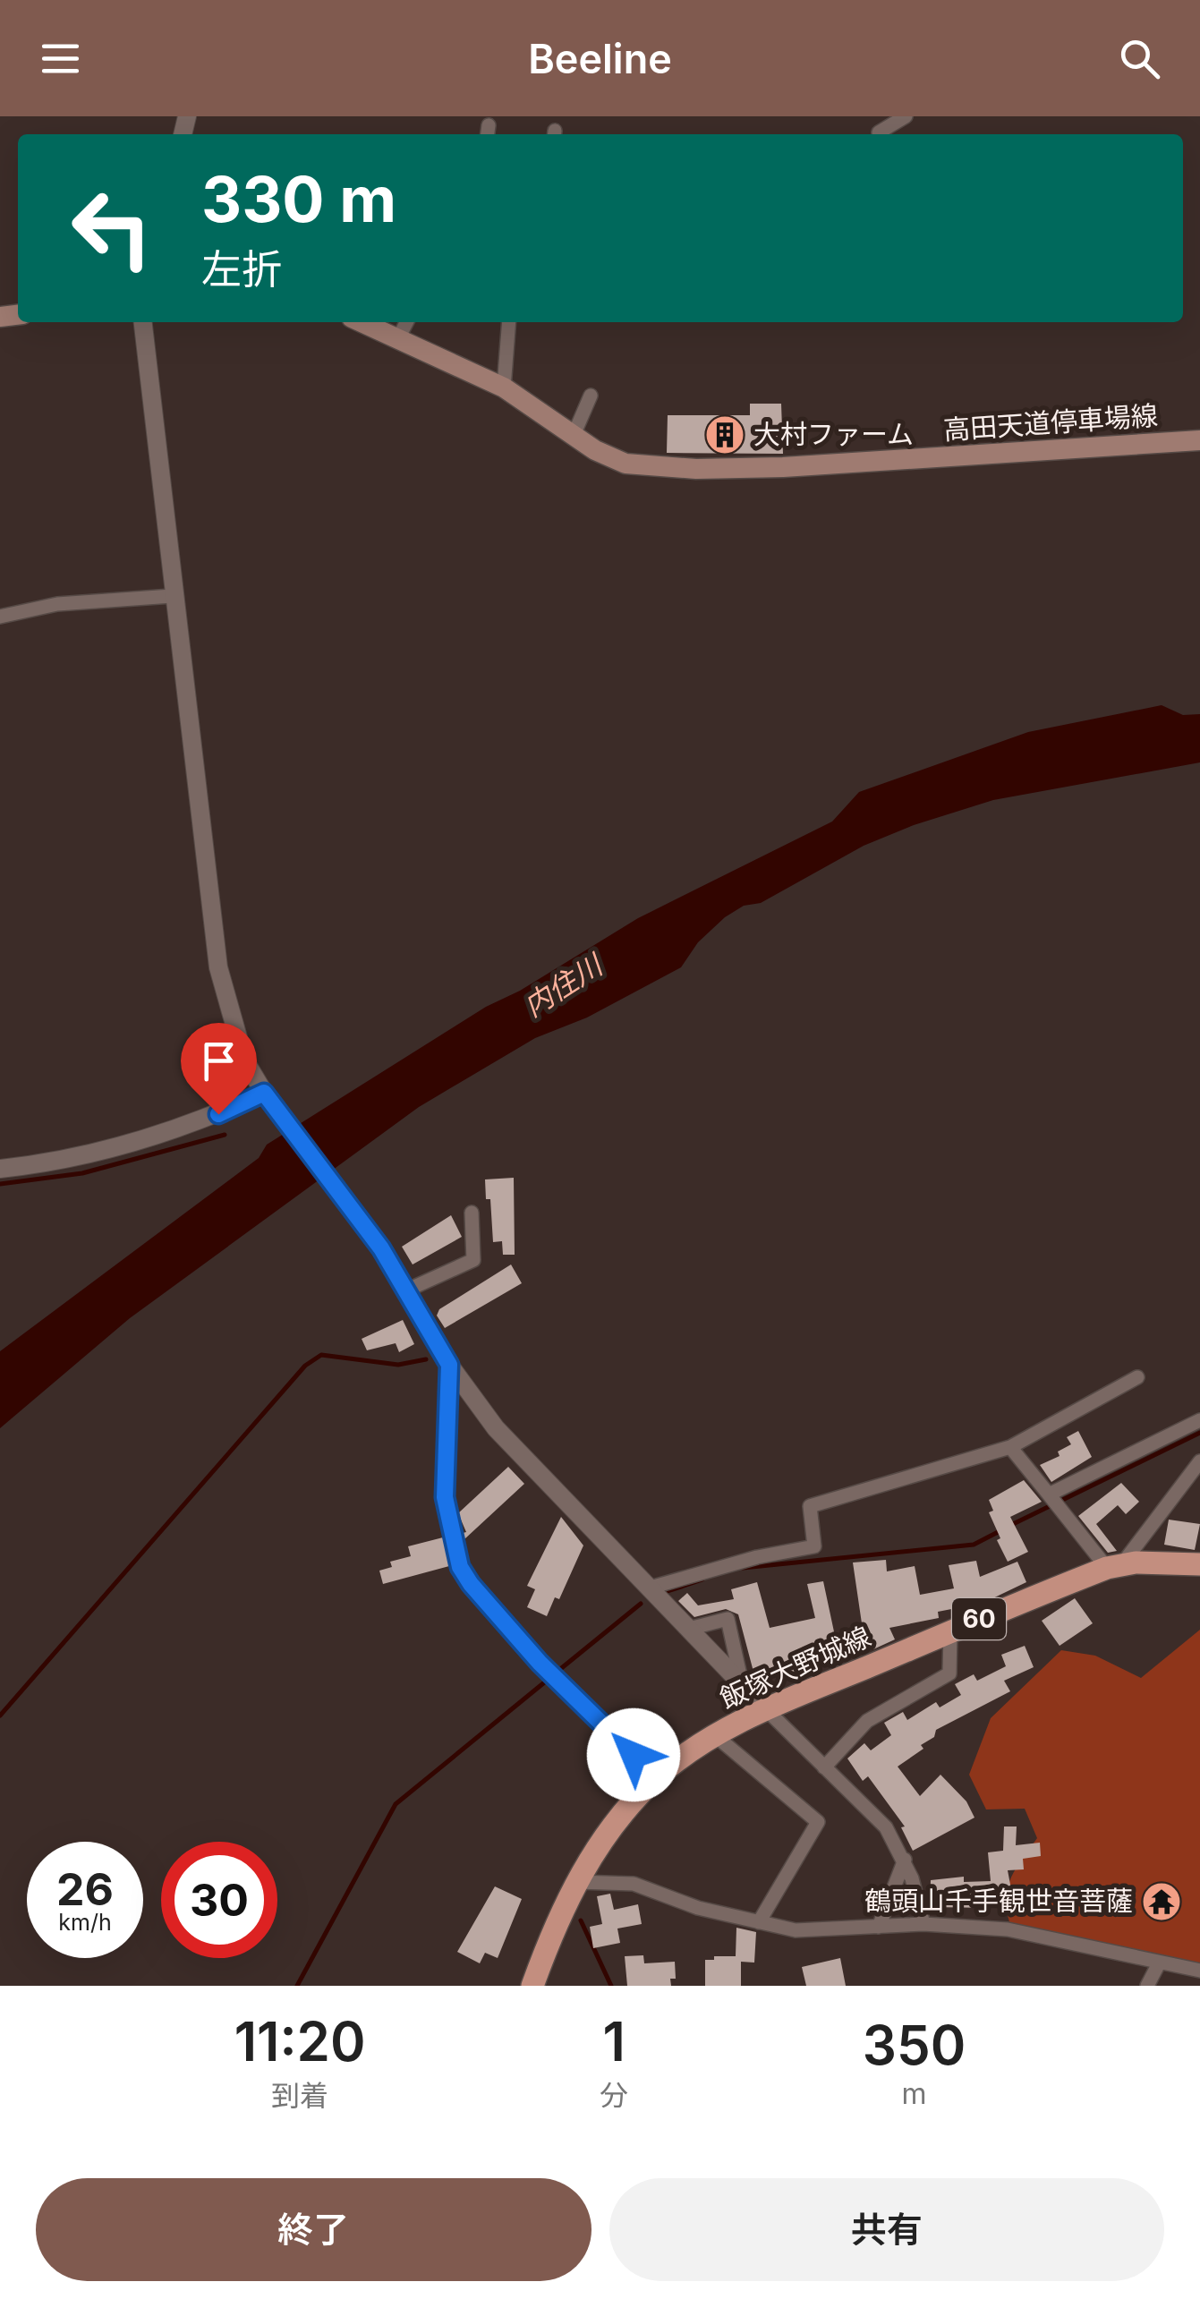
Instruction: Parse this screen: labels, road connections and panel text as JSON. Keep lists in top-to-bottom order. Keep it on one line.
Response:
{"streets":{"main road":["高田天道停車場線","60","飯塚大野城線"]},"water":["内住川"],"places":{"building":["大村ファーム"],"temple":["鶴頭山千手観世音菩薩"]},"page":{"header":"Beeline","turn":["330 m","左折"],"speed":"26 km/h","limit":"30","eta":["11:20","到着","1","分","350","m"],"buttons":["終了","共有"]}}
